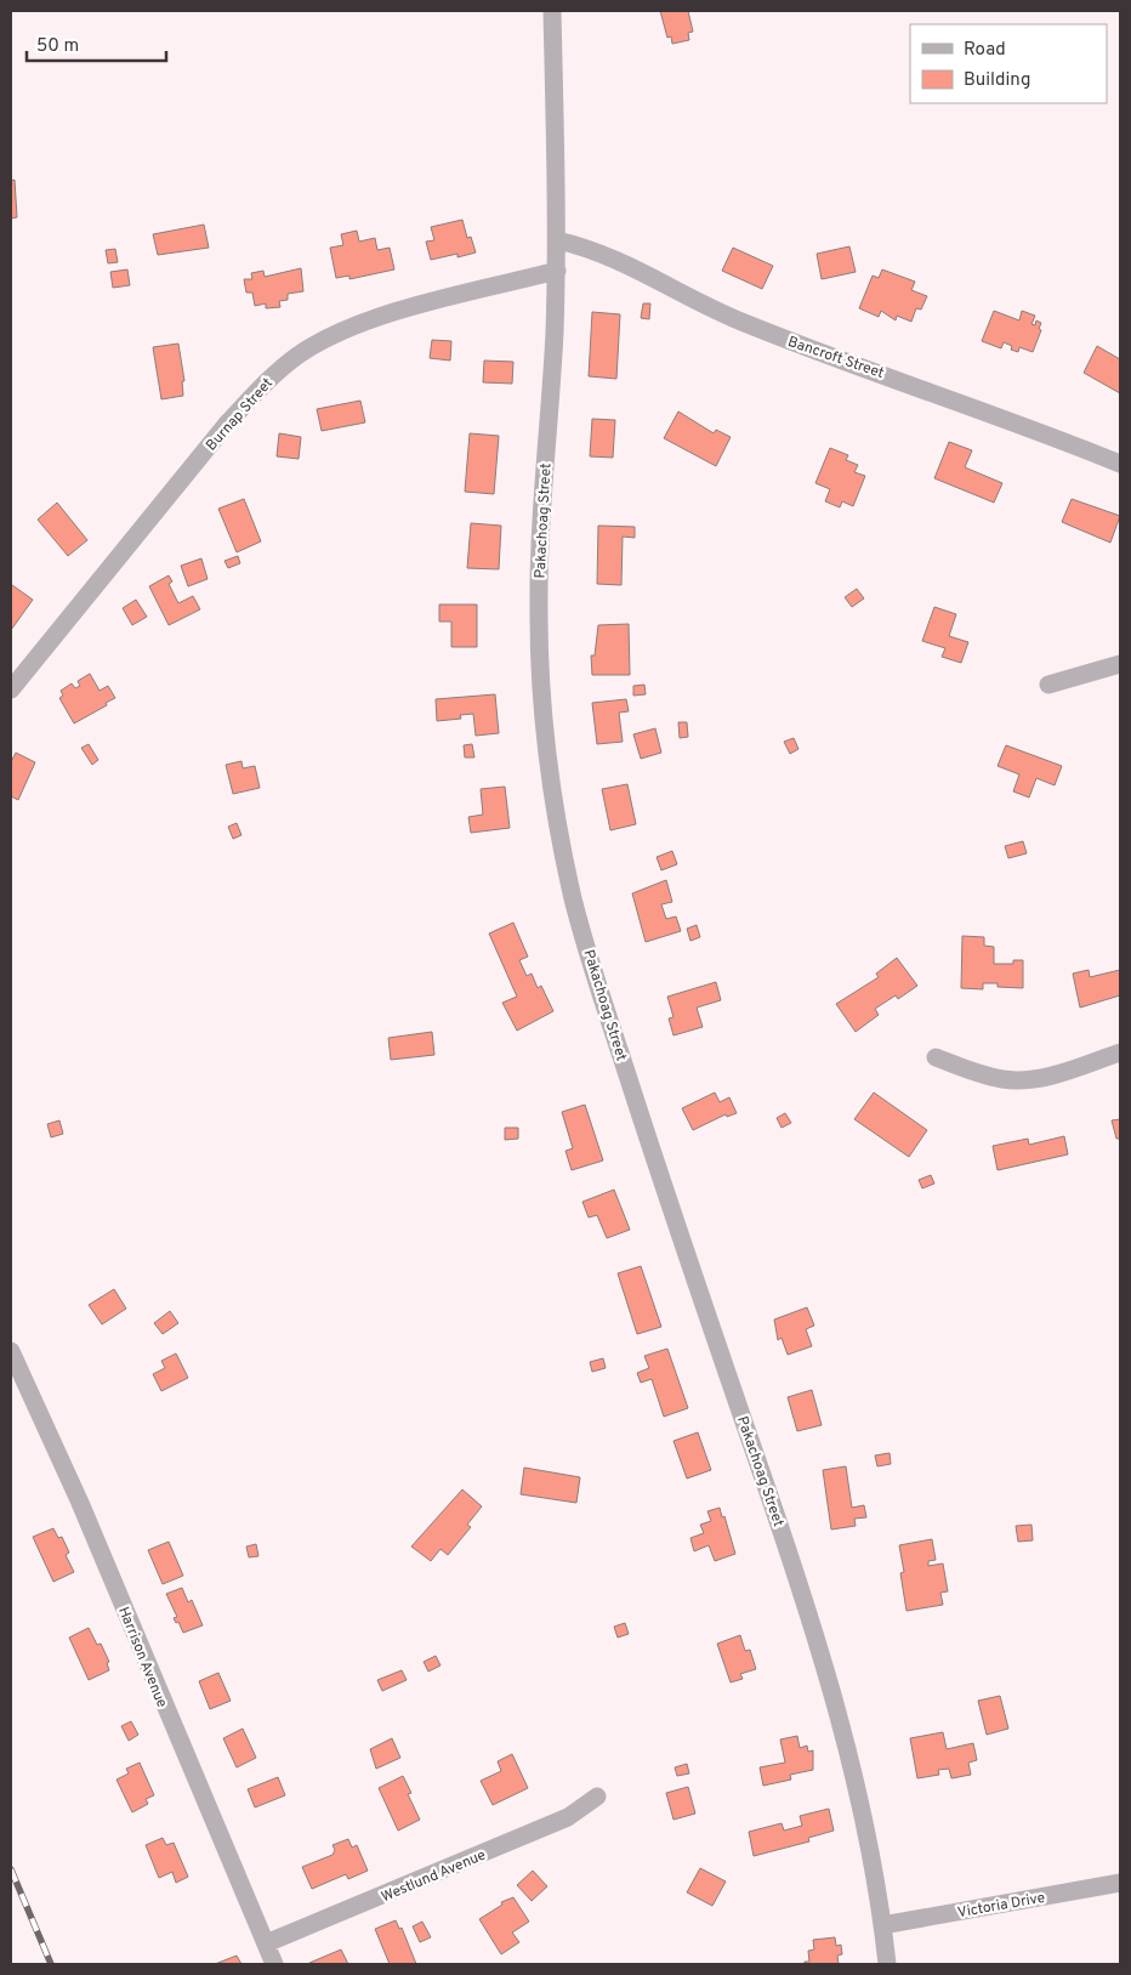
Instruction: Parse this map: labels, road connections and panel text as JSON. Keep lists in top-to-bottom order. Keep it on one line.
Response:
{"streets":{"street":["Bancroft Street","Burnap Street","Pakachoag Street","Harrison Avenue","Westlund Avenue","Victoria Drive"]},"crossings":[["Bancroft Street","Pakachoag Street"],["Burnap Street","Pakachoag Street"],["Pakachoag Street","Victoria Drive"],["Harrison Avenue","Westlund Avenue"]],"legend":["Road","Building"],"scale_bar":"50 m"}
